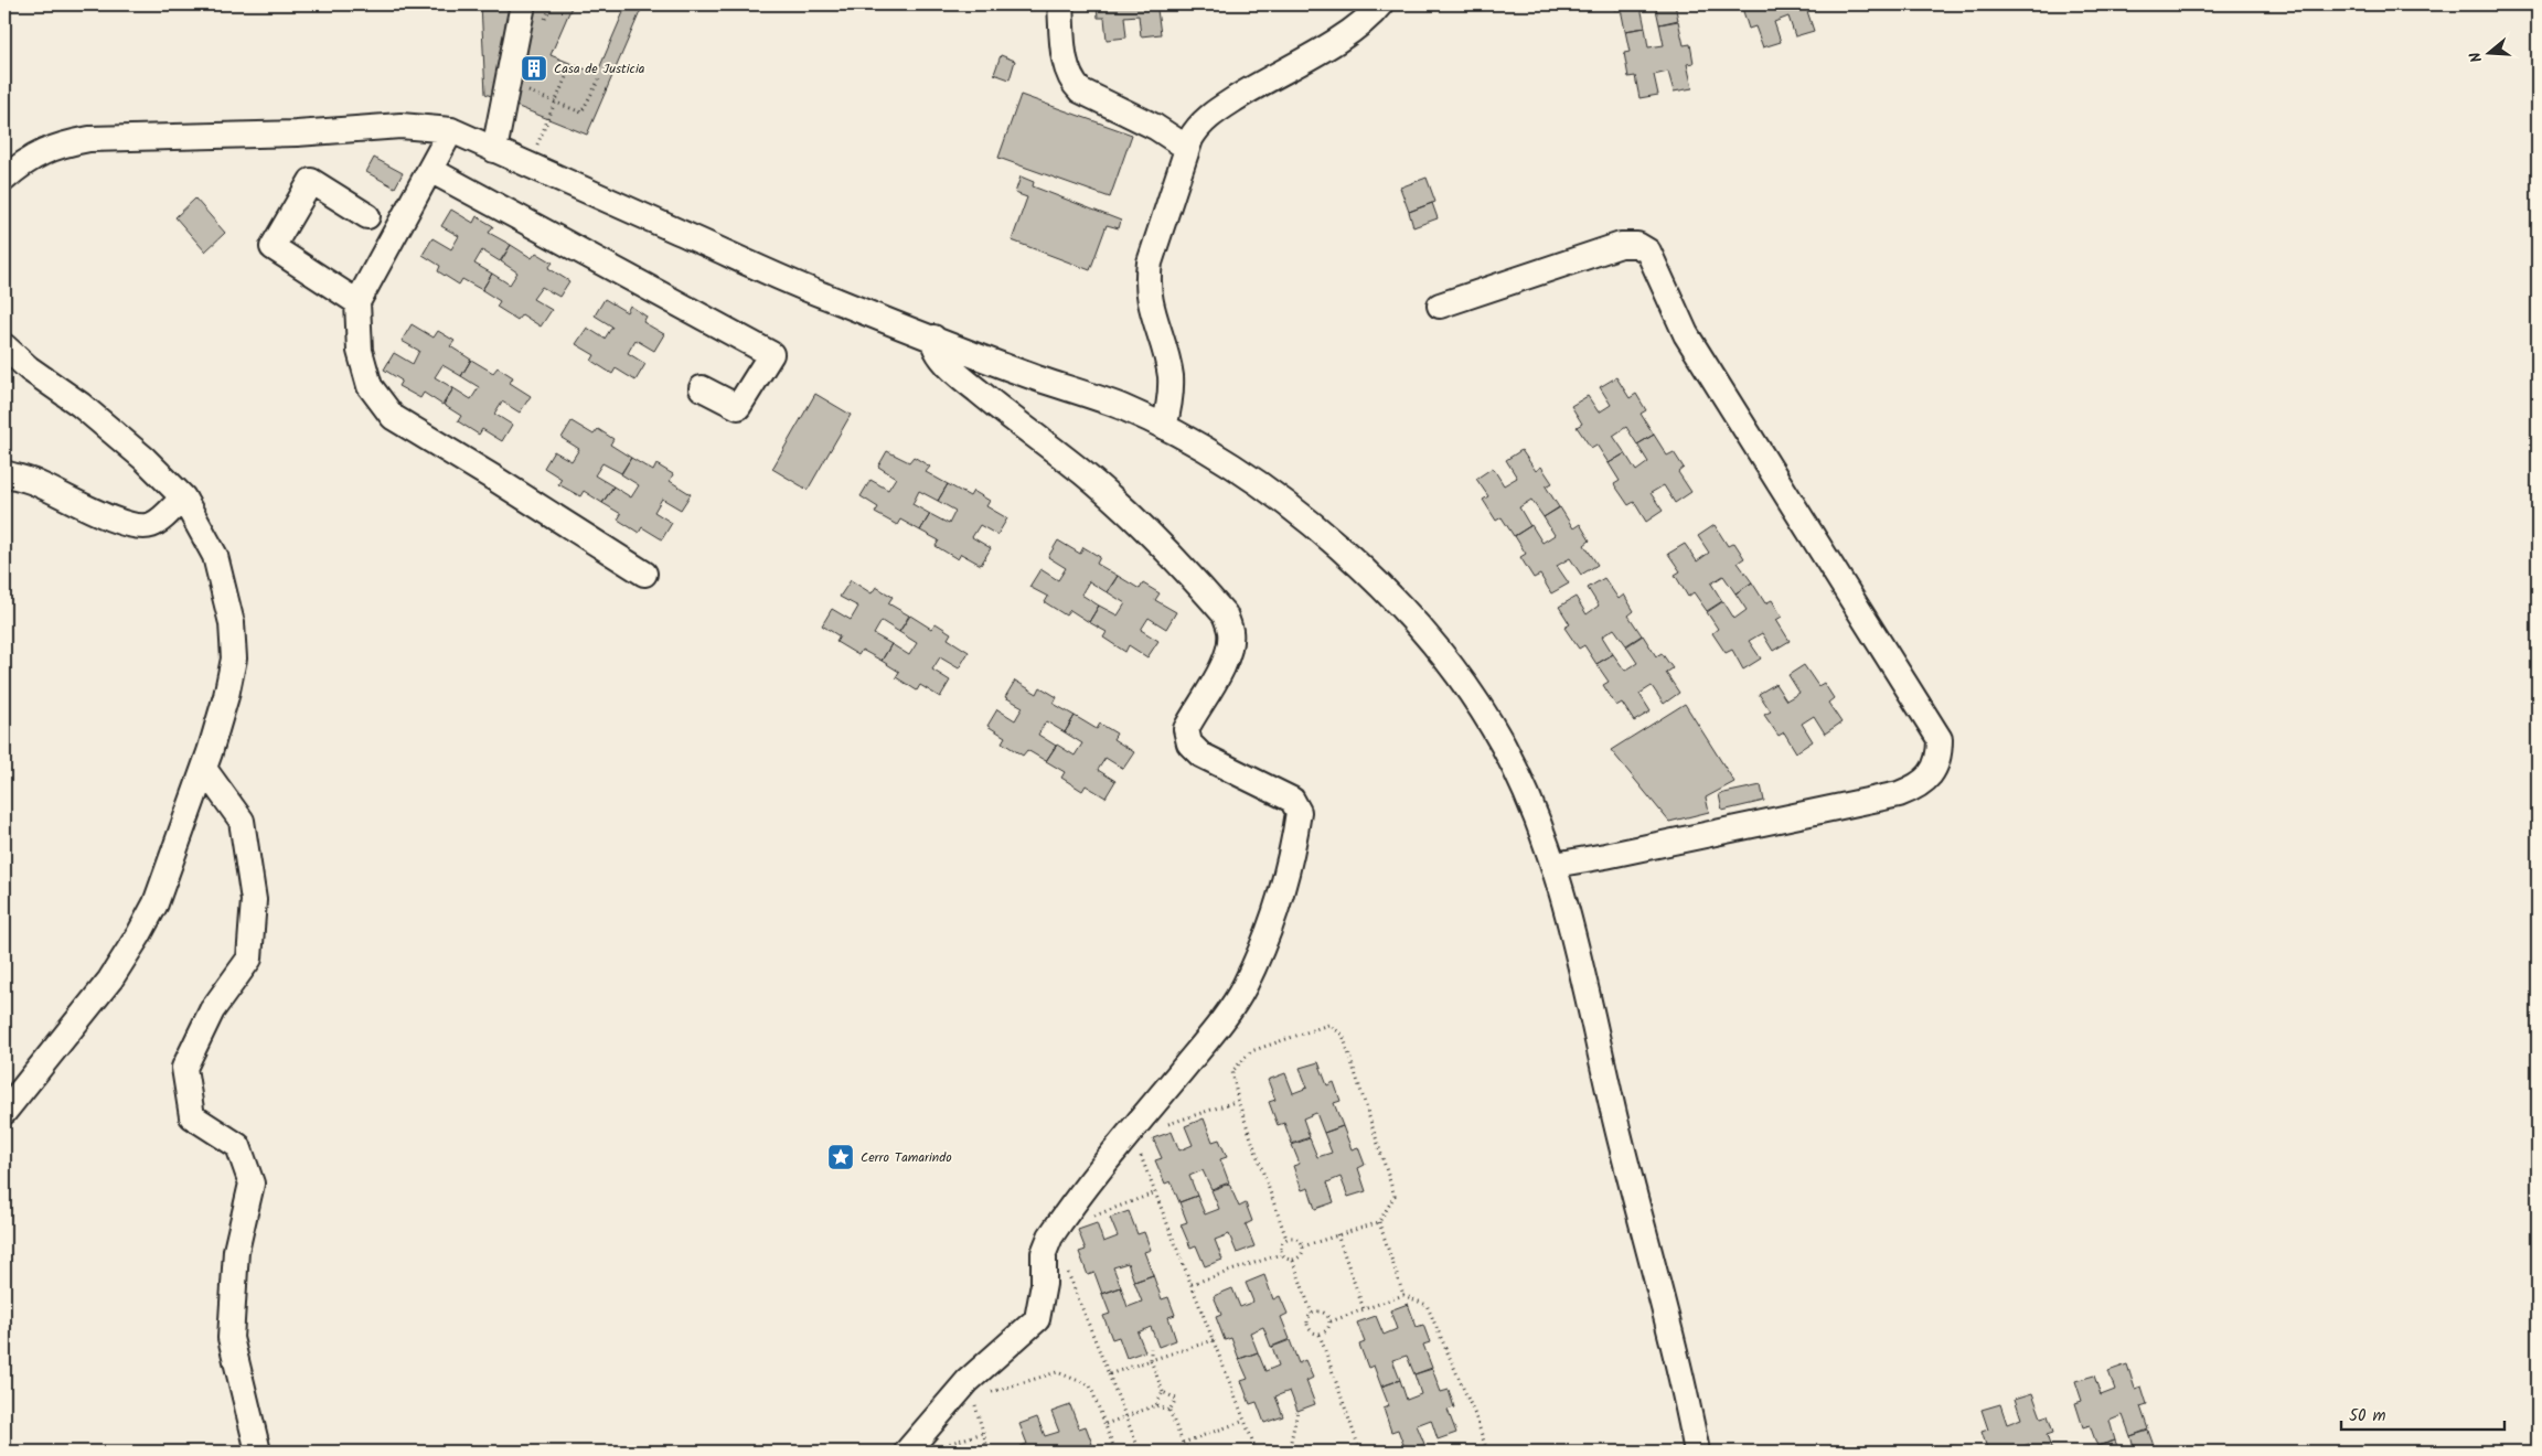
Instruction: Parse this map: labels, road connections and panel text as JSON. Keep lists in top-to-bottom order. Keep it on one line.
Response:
{"places":{"building":["Casa de Justicia"],"place":["Cerro Tamarindo"]},"scale_bar":"50 m","north":"left"}
